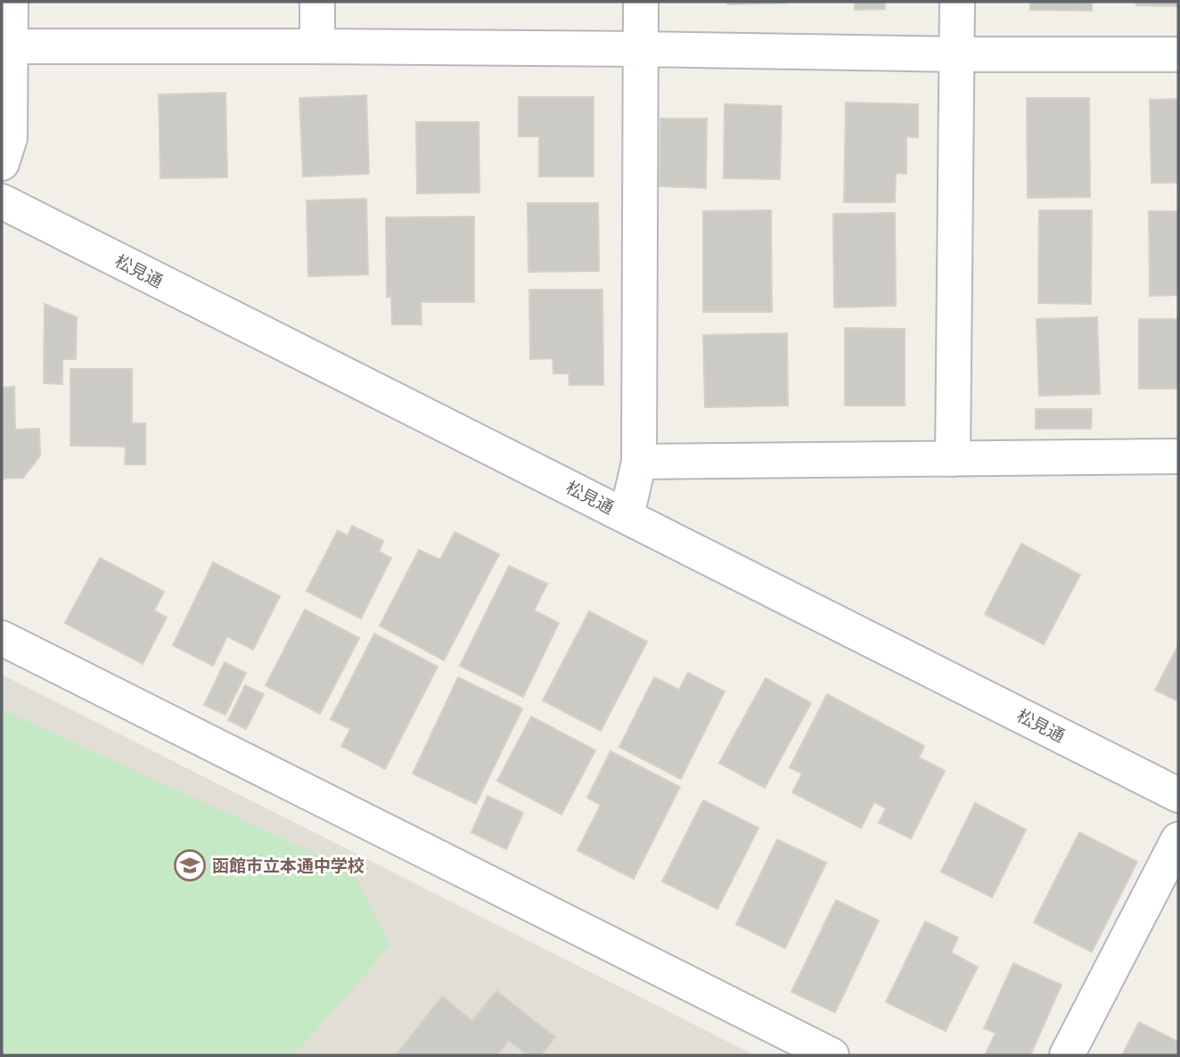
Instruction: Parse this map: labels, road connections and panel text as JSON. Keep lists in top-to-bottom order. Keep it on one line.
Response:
{"streets":{"street":["松見通"]},"places":{"school or university":["函館市立本通中学校"]}}
